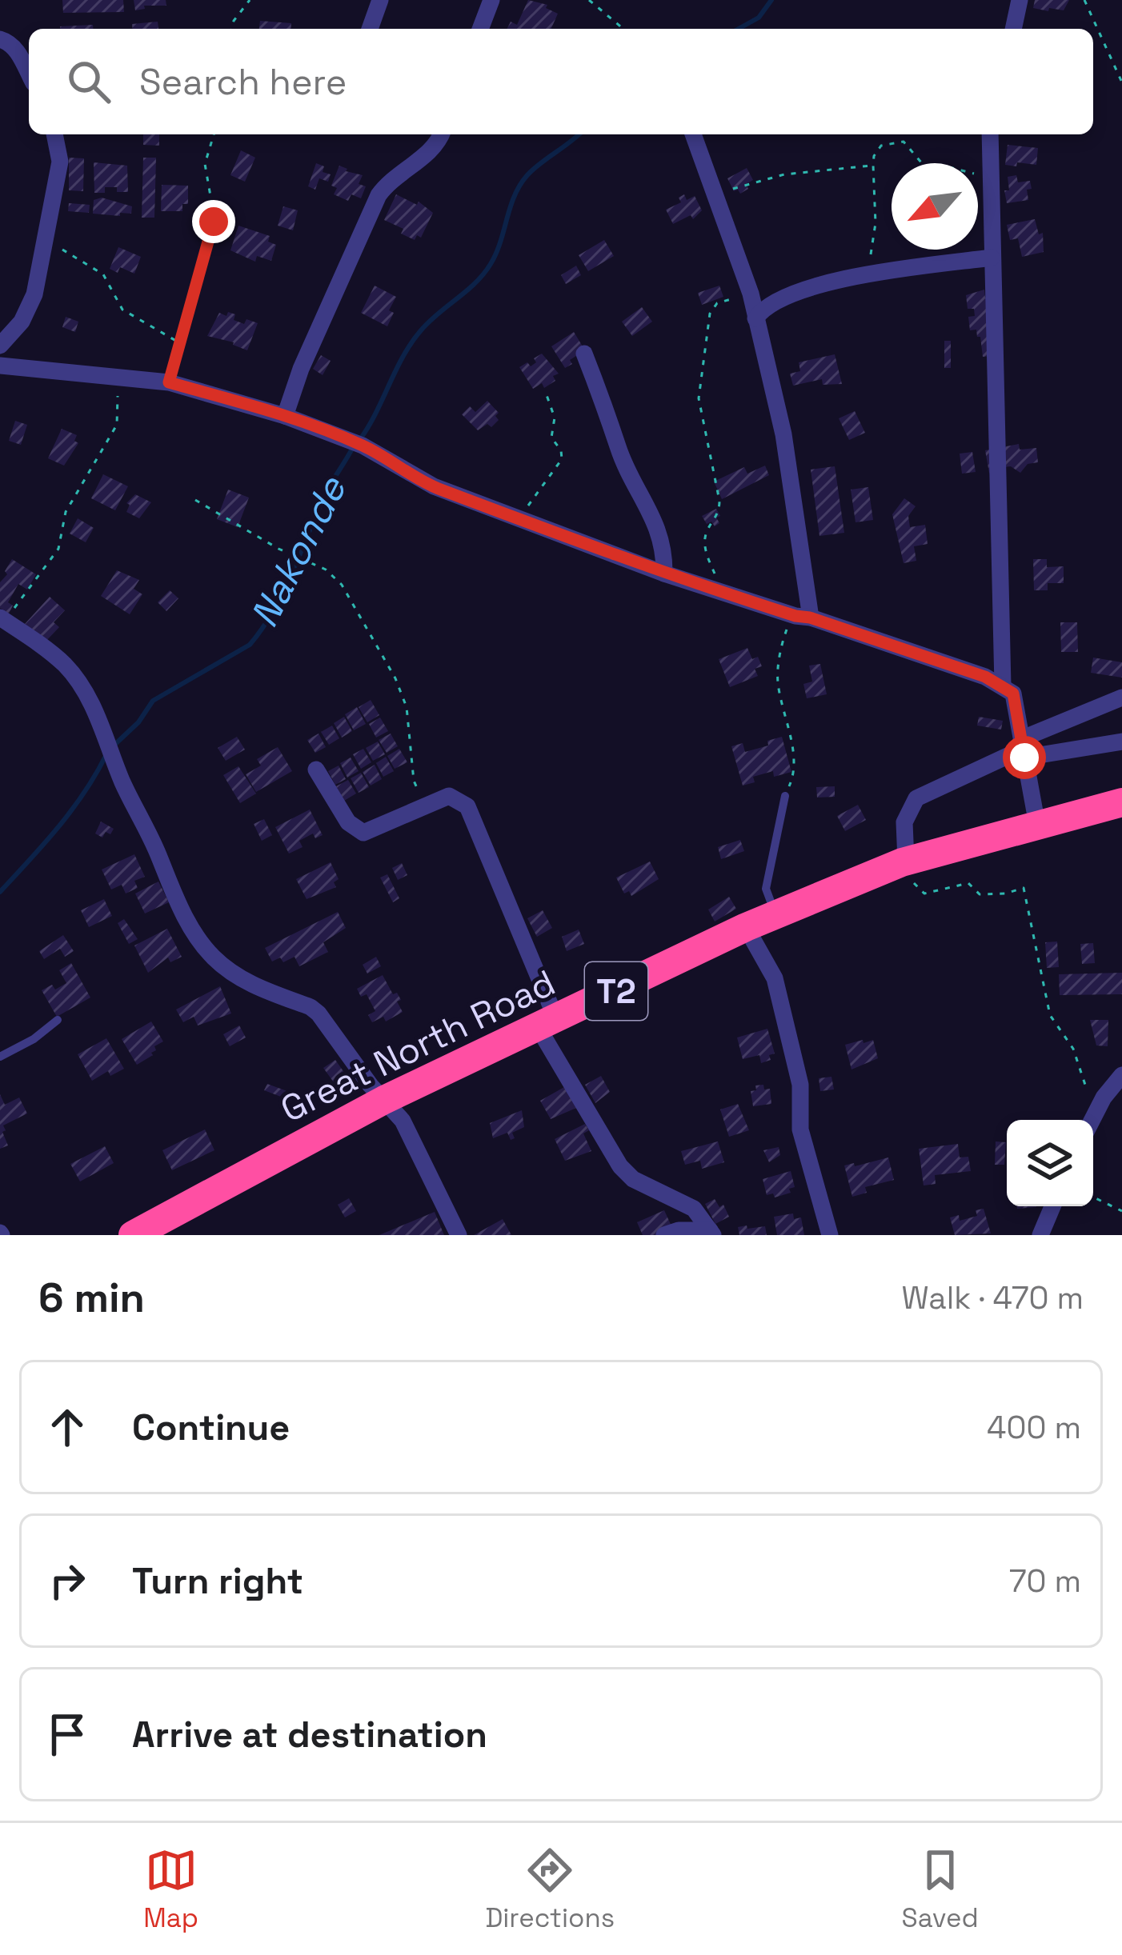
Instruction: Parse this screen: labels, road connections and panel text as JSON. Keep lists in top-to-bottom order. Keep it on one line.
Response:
{"streets":{"highway":["T2","Great North Road"]},"water":["Nakonde"],"north":"bottom left","page":{"search":"Search here","heading":["6 min","Walk · 470 m"],"list":[["Continue","400 m"],["Turn right","70 m"],"Arrive at destination"],"nav":["Map","Directions","Saved"]}}
